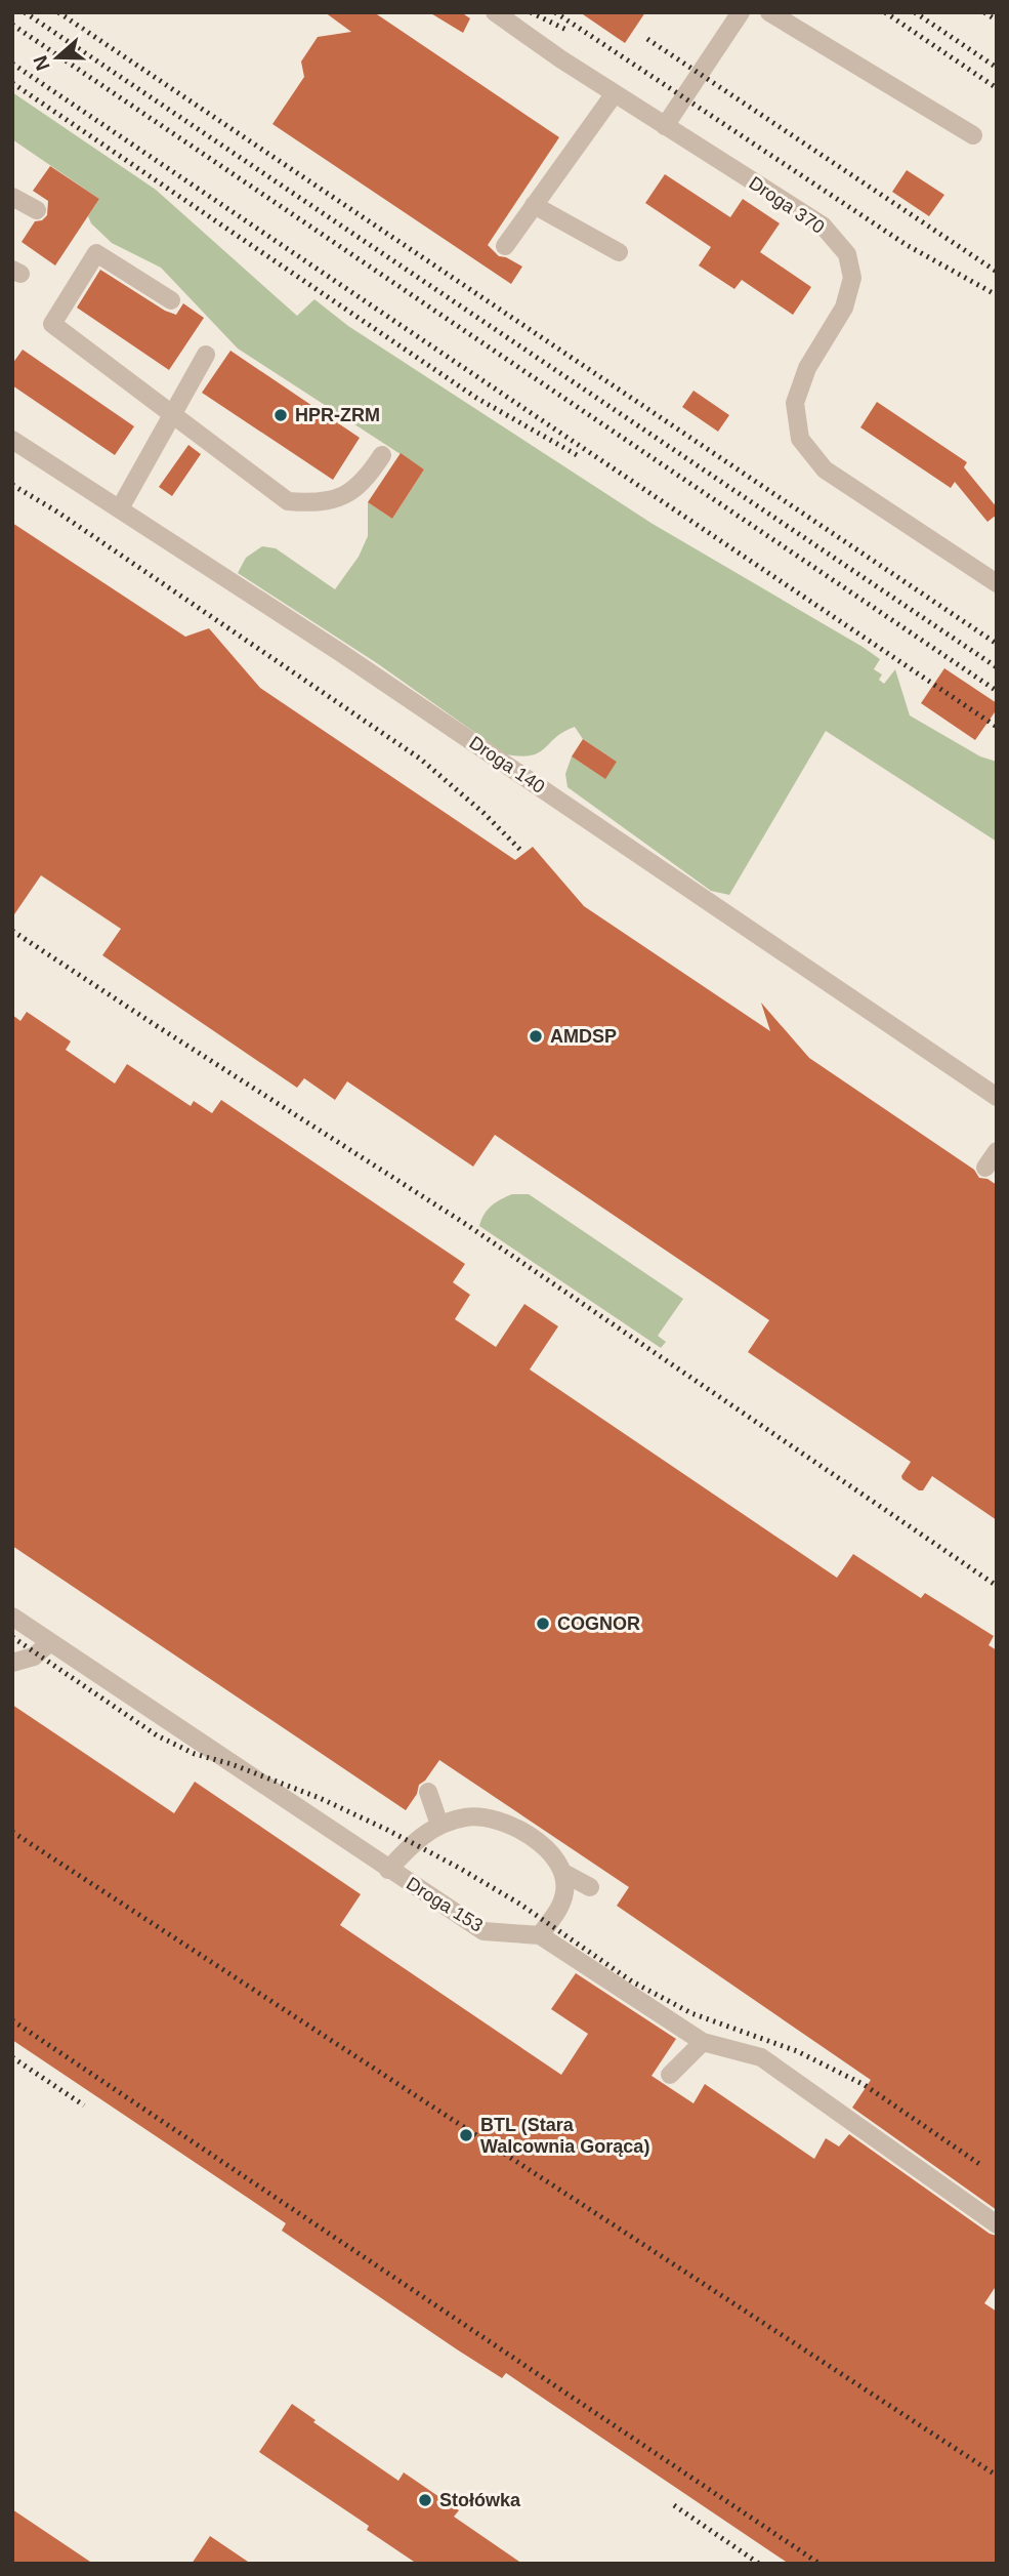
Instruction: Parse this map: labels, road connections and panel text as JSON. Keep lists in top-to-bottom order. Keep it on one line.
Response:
{"streets":{"lane":["Droga 370","Droga 140","Droga 153"]},"places":["HPR-ZRM","AMDSP","COGNOR","BTL (Stara Walcownia Gorąca)","Stołówka"],"north":"left"}
